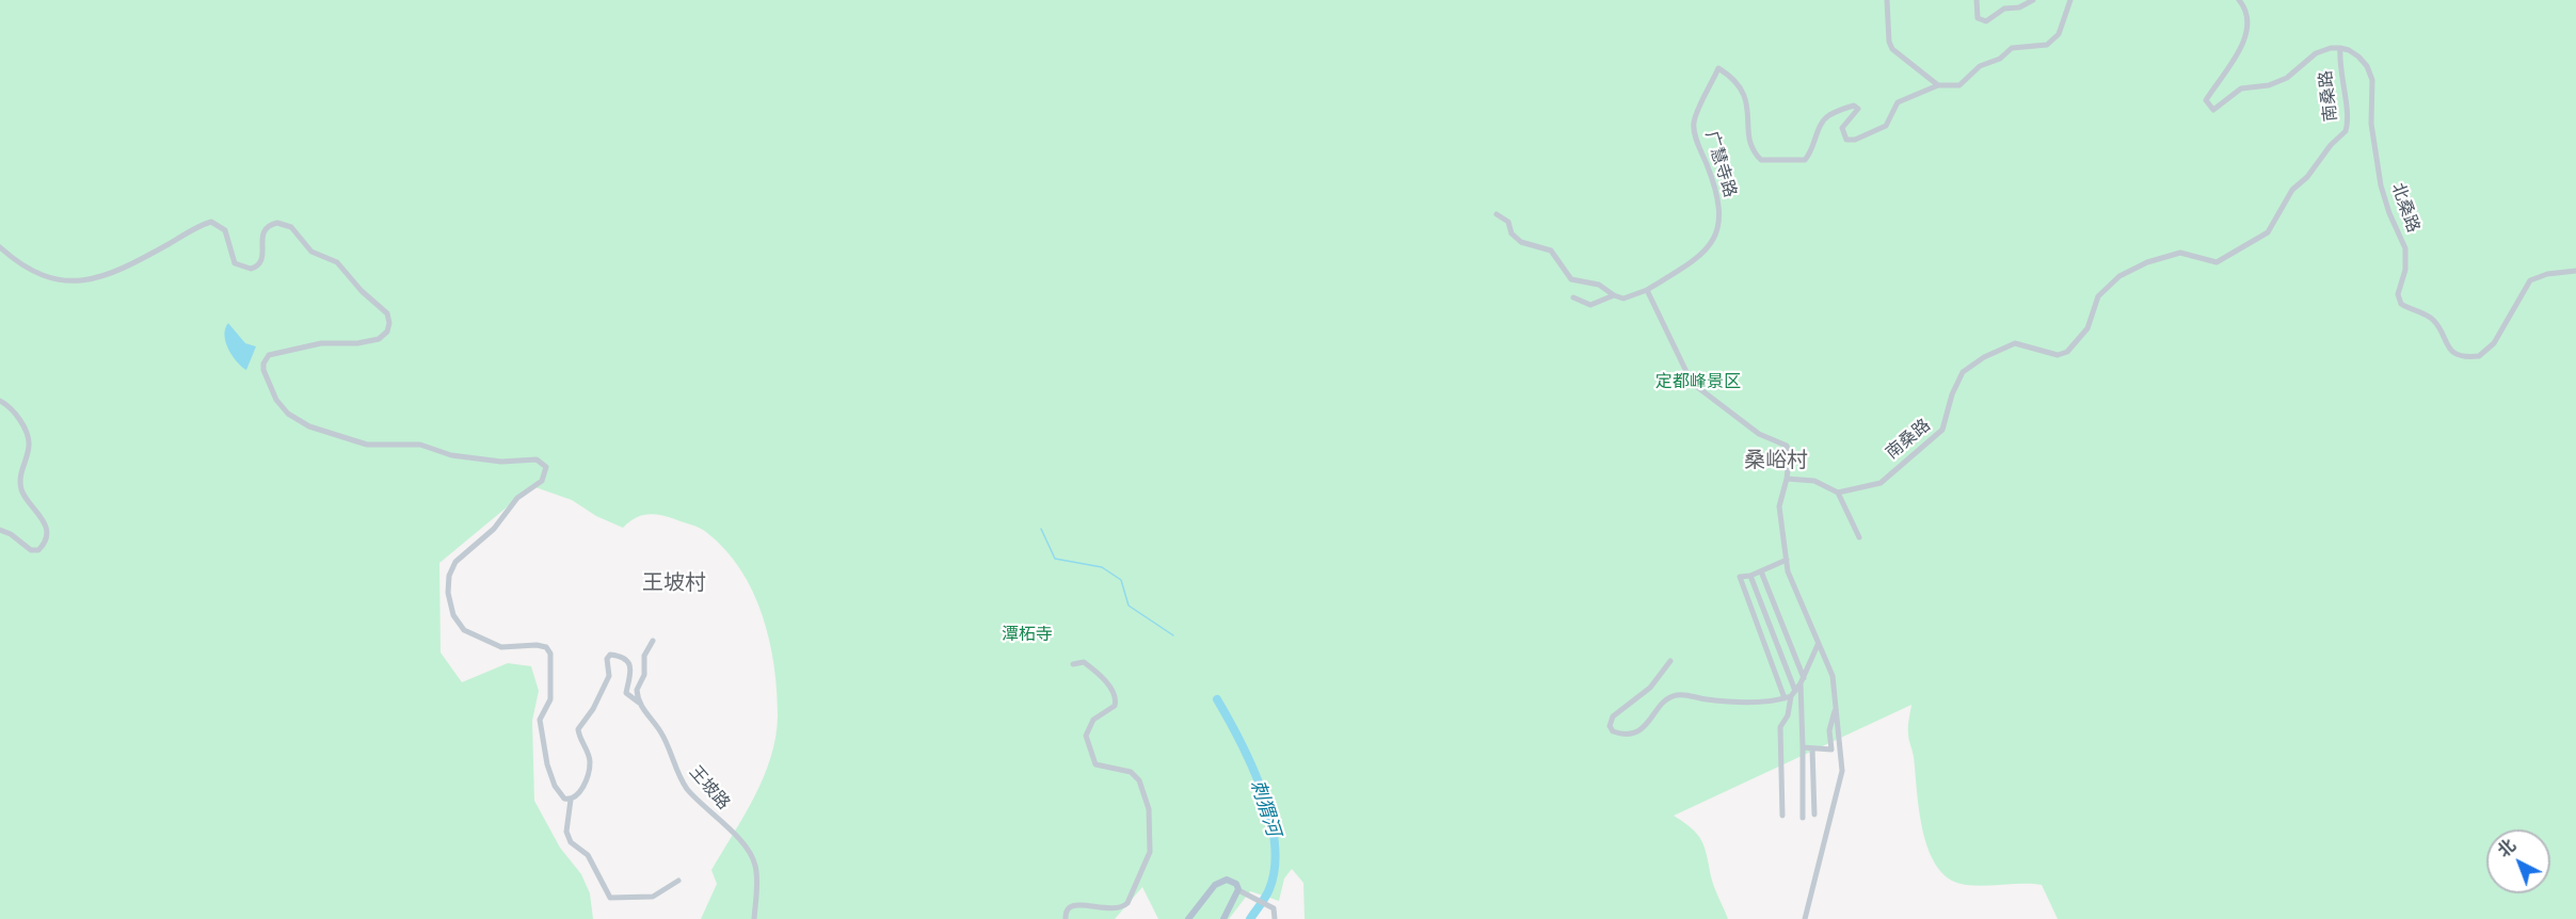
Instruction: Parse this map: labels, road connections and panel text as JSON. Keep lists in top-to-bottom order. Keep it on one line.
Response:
{"streets":{"street":["南桑路","广慧寺路","北桑路","王坡路"]},"crossings":[["南桑路","北桑路"]],"districts":["桑峪村","王坡村"],"water":["刺猬河"],"parks":["定都峰景区","潭柘寺"],"north":"top left"}
